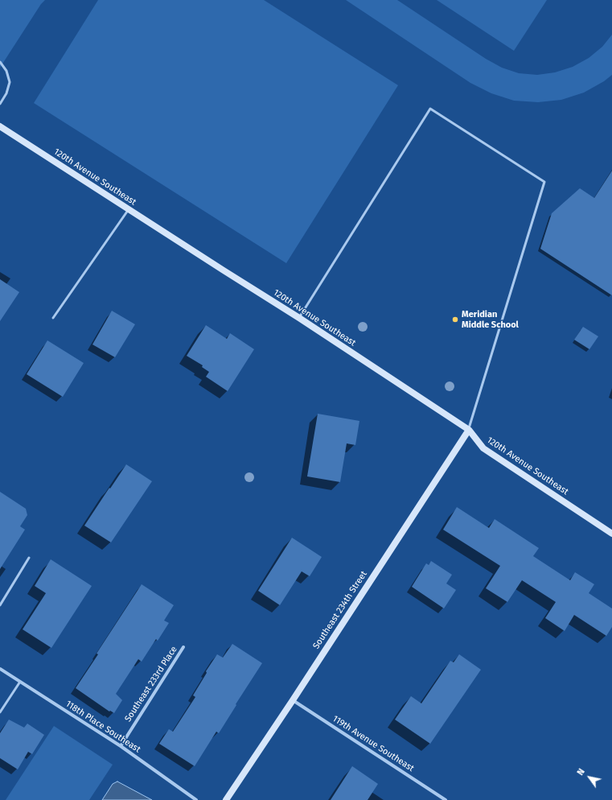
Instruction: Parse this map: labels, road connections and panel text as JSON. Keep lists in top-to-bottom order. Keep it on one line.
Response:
{"streets":{"street":["120th Avenue Southeast","Southeast 234th Street","Southeast 233rd Place","118th Place Southeast","119th Avenue Southeast"]},"crossings":[["120th Avenue Southeast","Southeast 234th Street"],["Southeast 234th Street","119th Avenue Southeast"],["Southeast 233rd Place","118th Place Southeast"]],"places":["Meridian Middle School"],"north":"top left"}
